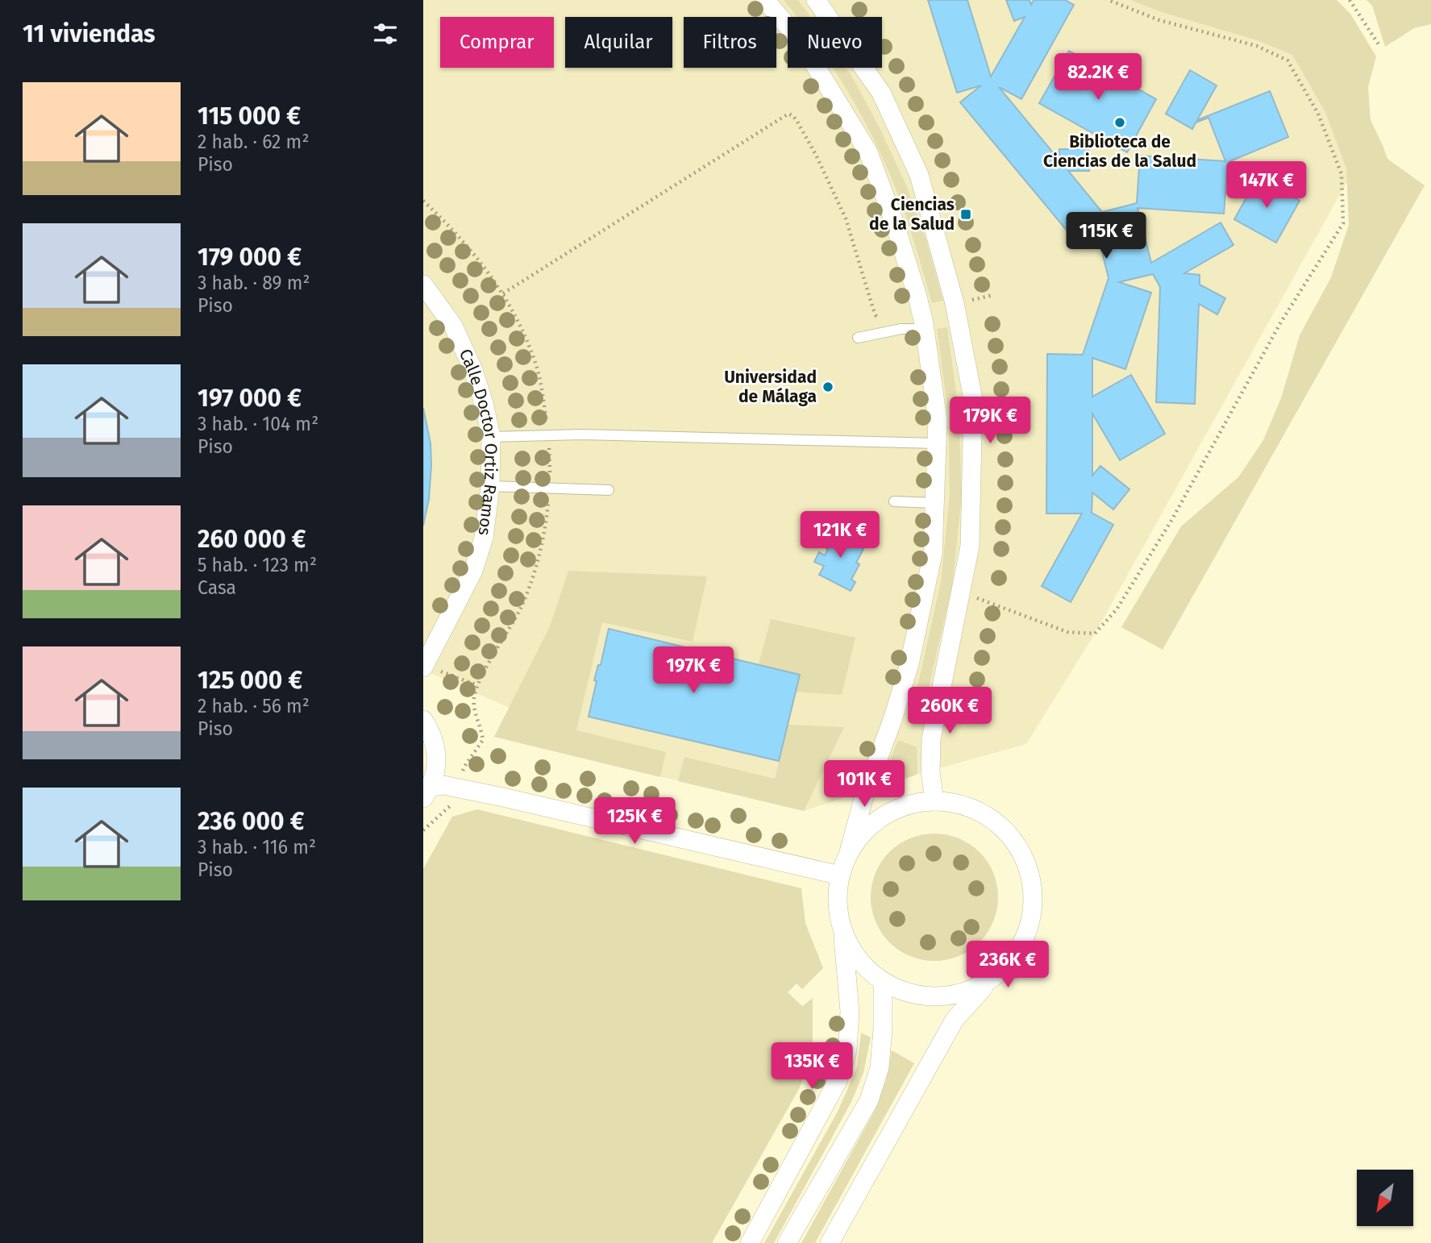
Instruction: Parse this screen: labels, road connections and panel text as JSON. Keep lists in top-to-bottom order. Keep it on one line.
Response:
{"streets":{"street":["Calle Doctor Ortiz Ramos"]},"places":{"other":["Biblioteca de Ciencias de la Salud","Universidad de Málaga"],"transit":["Ciencias de la Salud"]},"north":"bottom left","page":{"heading":"11 viviendas","chip":["Comprar","Alquilar","Filtros","Nuevo"],"price":["82.2K €","147K €","115K €","179K €","121K €","197K €","260K €","101K €","125K €","236K €","135K €"],"list":[{"name":"115 000 €","note":"2 hab. · 62 m² · Piso"},{"name":"179 000 €","note":"3 hab. · 89 m² · Piso"},{"name":"197 000 €","note":"3 hab. · 104 m² · Piso"},{"name":"260 000 €","note":"5 hab. · 123 m² · Casa"},{"name":"125 000 €","note":"2 hab. · 56 m² · Piso"},{"name":"236 000 €","note":"3 hab. · 116 m² · Piso"}]}}
